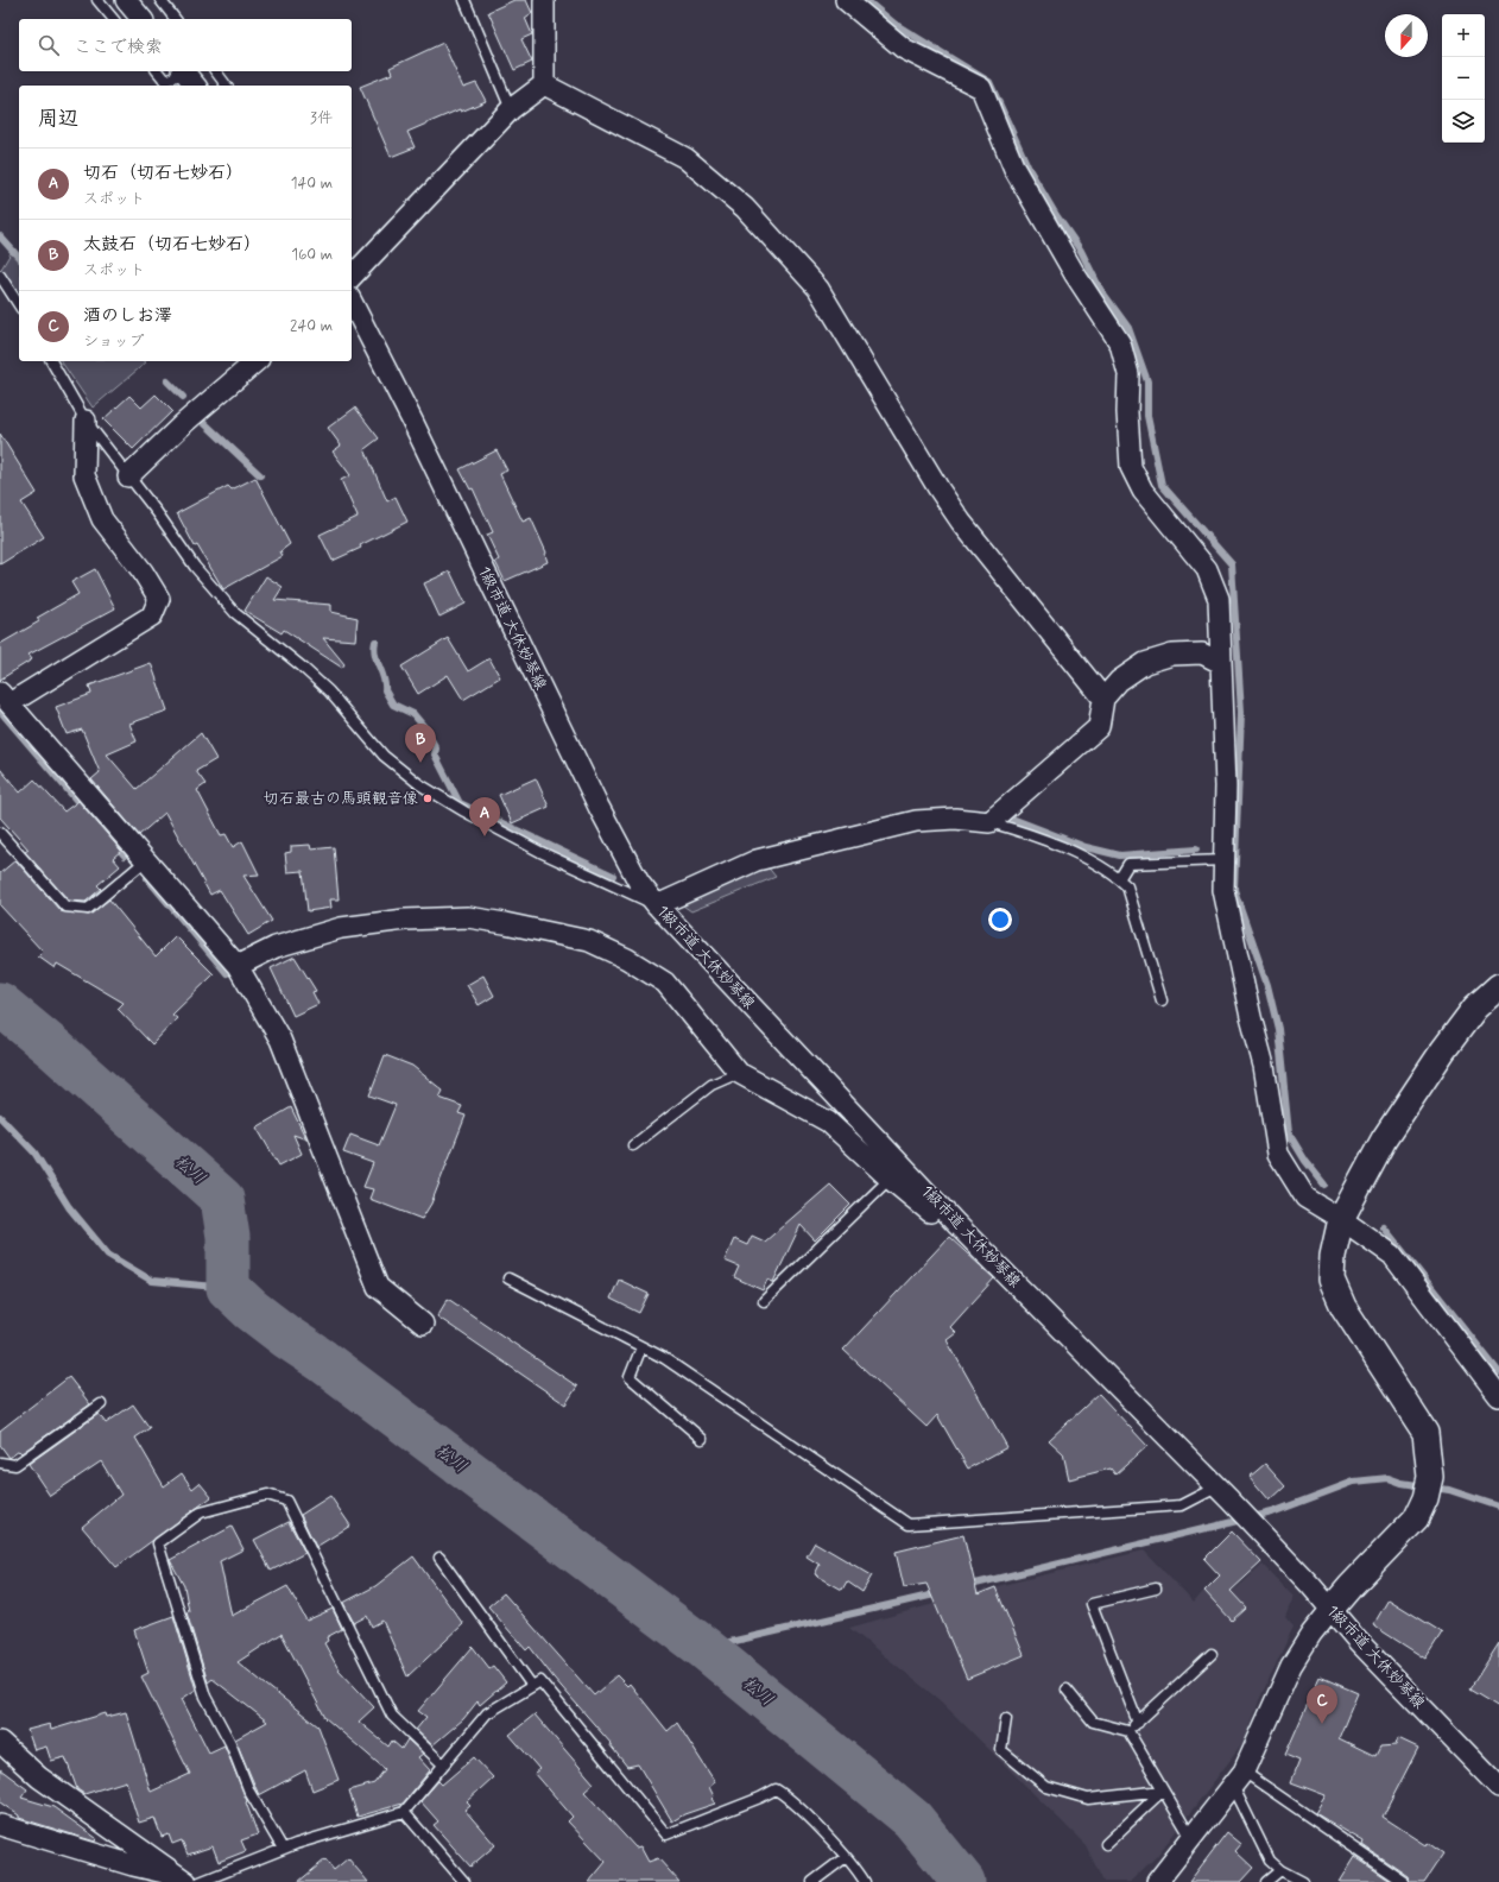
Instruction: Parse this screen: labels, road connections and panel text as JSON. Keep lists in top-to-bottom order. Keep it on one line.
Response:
{"streets":{"street":["1級市道 大休妙琴線"]},"water":["松川"],"places":["切石最古の馬頭観音像"],"north":"bottom","page":{"map_buttons":["+","−"],"search":"ここで検索","heading":["周辺","3件"],"list":[{"mark":"A","name":"切石（切石七妙石）","note":"スポット","value":"140 m"},{"mark":"B","name":"太鼓石（切石七妙石）","note":"スポット","value":"160 m"},{"mark":"C","name":"酒のしお澤","note":"ショップ","value":"240 m"}],"pins":["B","A","C"]}}
